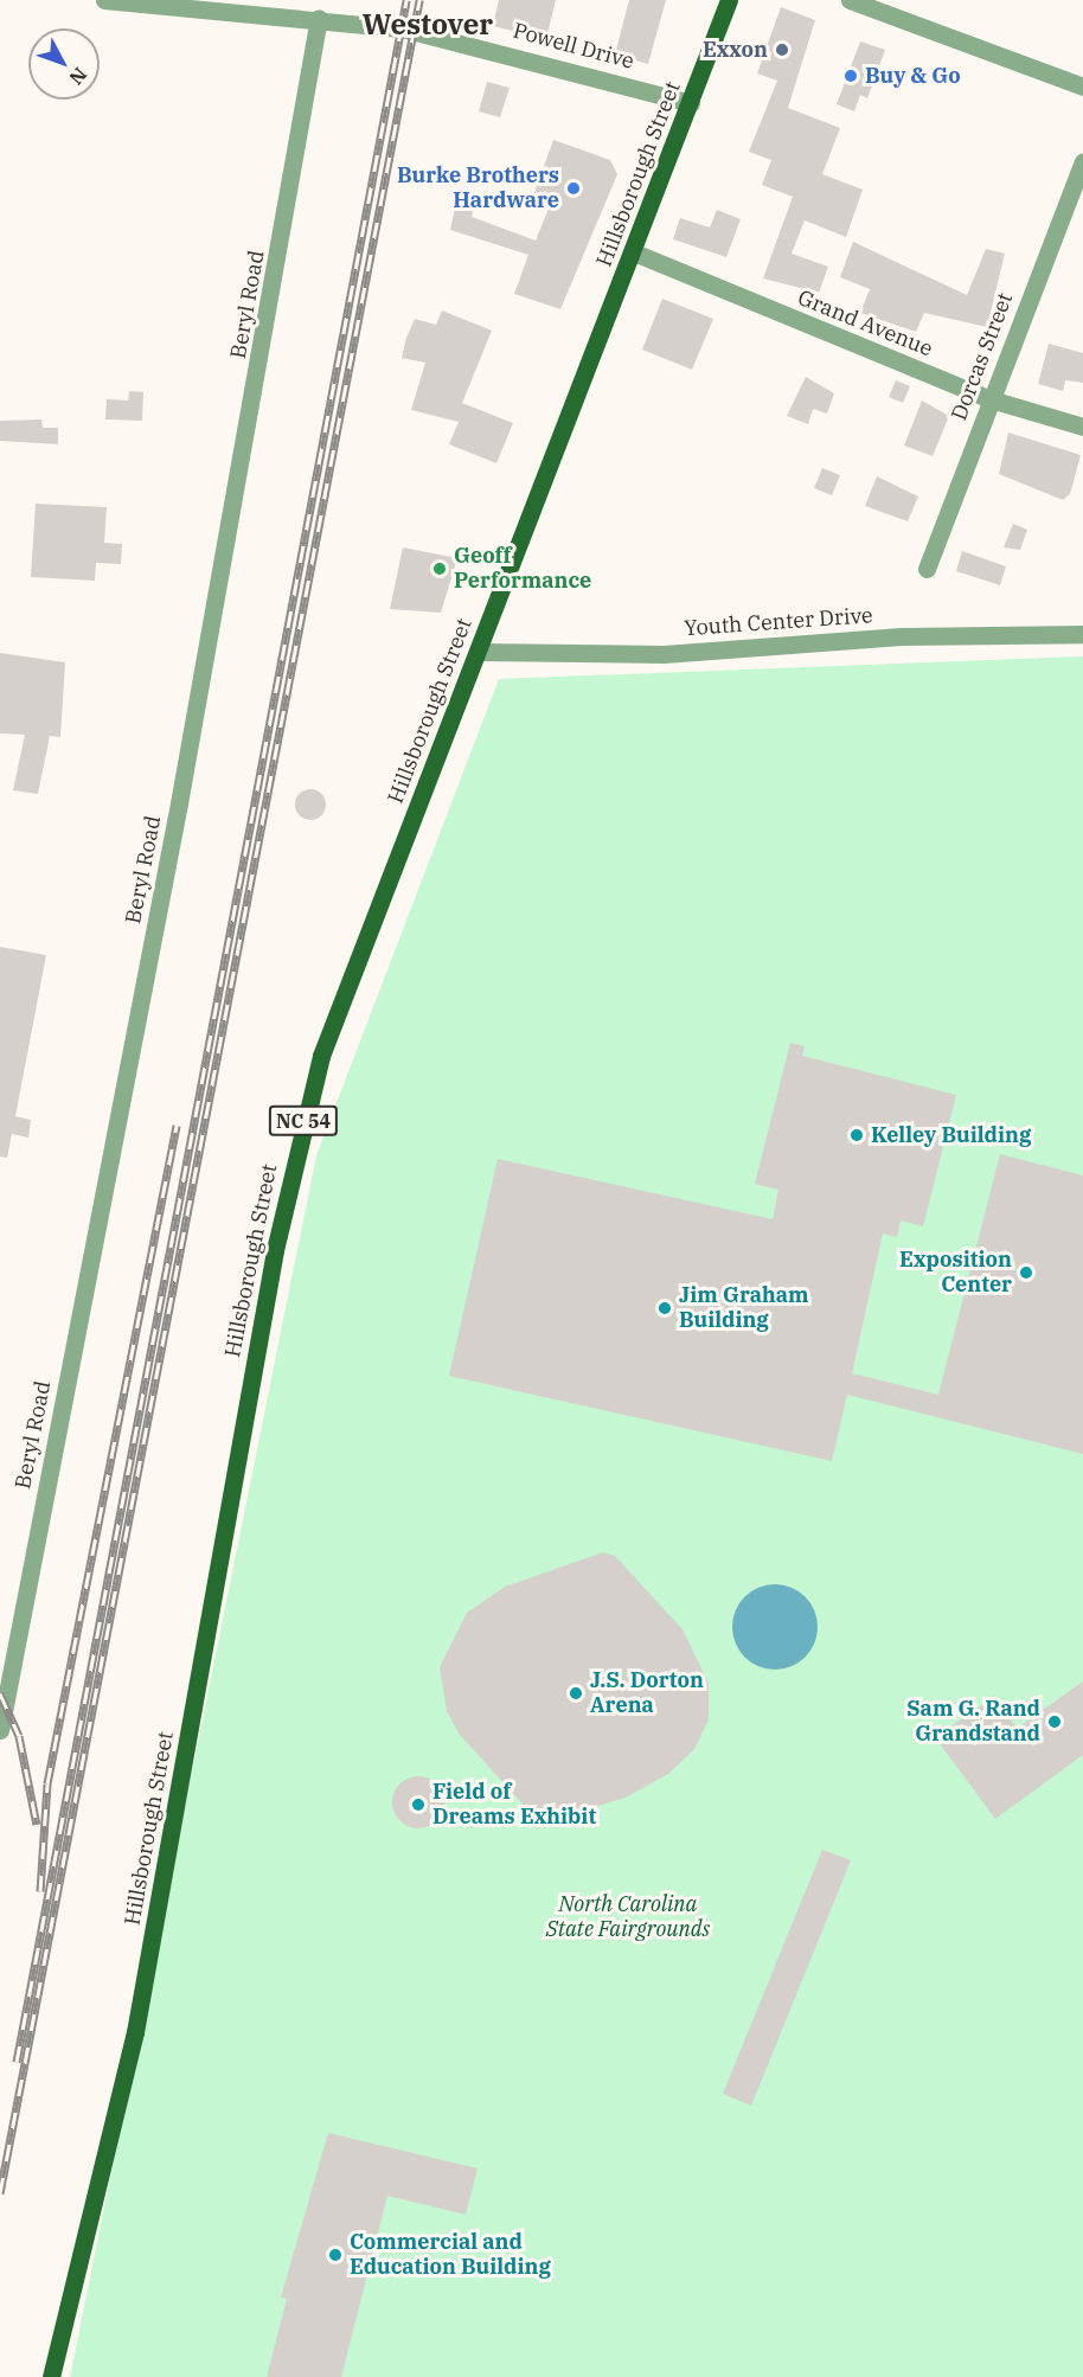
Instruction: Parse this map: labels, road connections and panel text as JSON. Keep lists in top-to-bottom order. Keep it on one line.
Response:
{"streets":{"main road":["Hillsborough Street","NC 54"],"street":["Powell Drive","Beryl Road","Grand Avenue","Dorcas Street","Youth Center Drive"]},"crossings":[["Powell Drive","Hillsborough Street"],["Powell Drive","Beryl Road"],["Hillsborough Street","Grand Avenue"],["Hillsborough Street","Youth Center Drive"],["Grand Avenue","Dorcas Street"]],"districts":["Westover"],"parks":["North Carolina State Fairgrounds"],"places":["Exxon","Buy & Go","Burke Brothers Hardware","Geoff Performance","Kelley Building","Exposition Center","Jim Graham Building","J.S. Dorton Arena","Sam G. Rand Grandstand","Field of Dreams Exhibit","Commercial and Education Building"],"north":"bottom right"}
